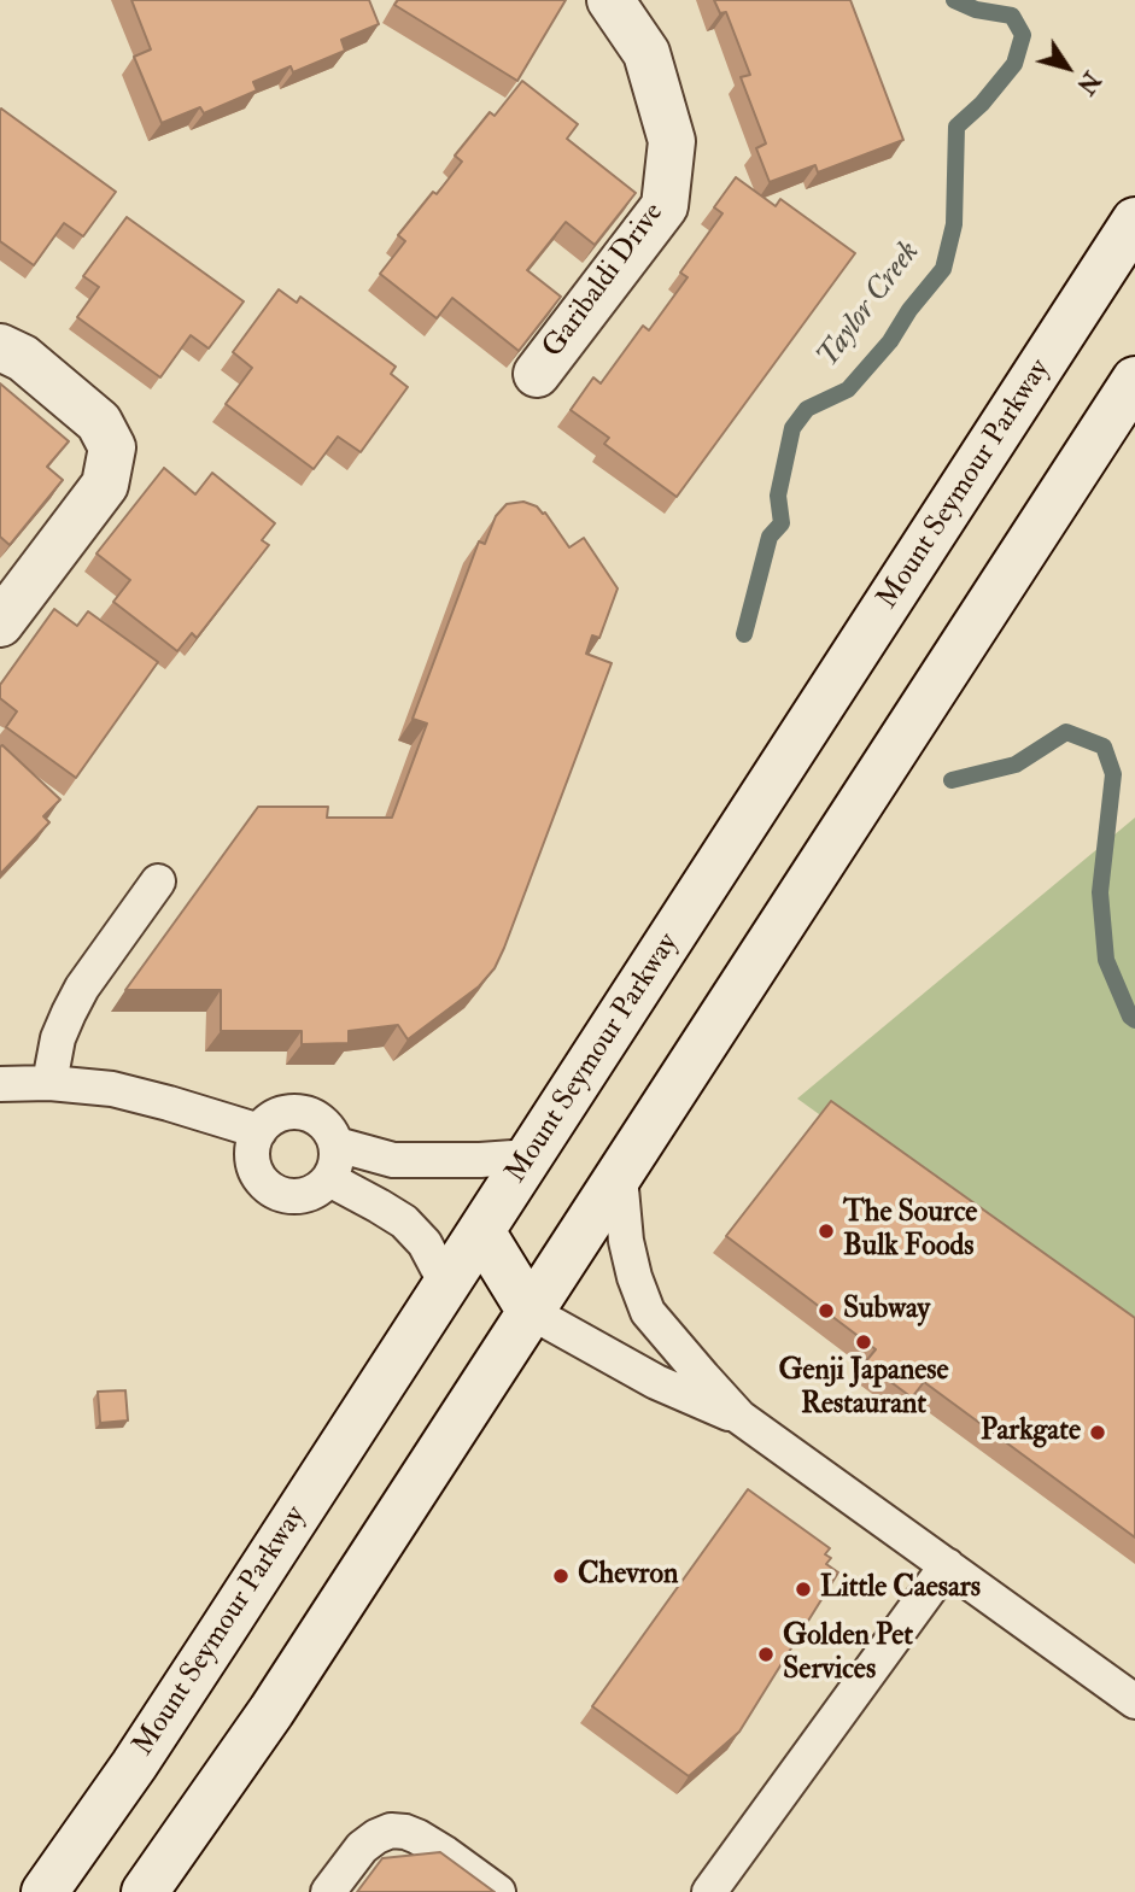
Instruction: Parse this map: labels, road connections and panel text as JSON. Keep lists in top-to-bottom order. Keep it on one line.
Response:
{"streets":{"main road":["Garibaldi Drive","Mount Seymour Parkway"]},"water":["Taylor Creek"],"places":["The Source Bulk Foods","Subway","Genji Japanese Restaurant","Parkgate","Chevron","Little Caesars","Golden Pet Services"],"north":"bottom right"}
